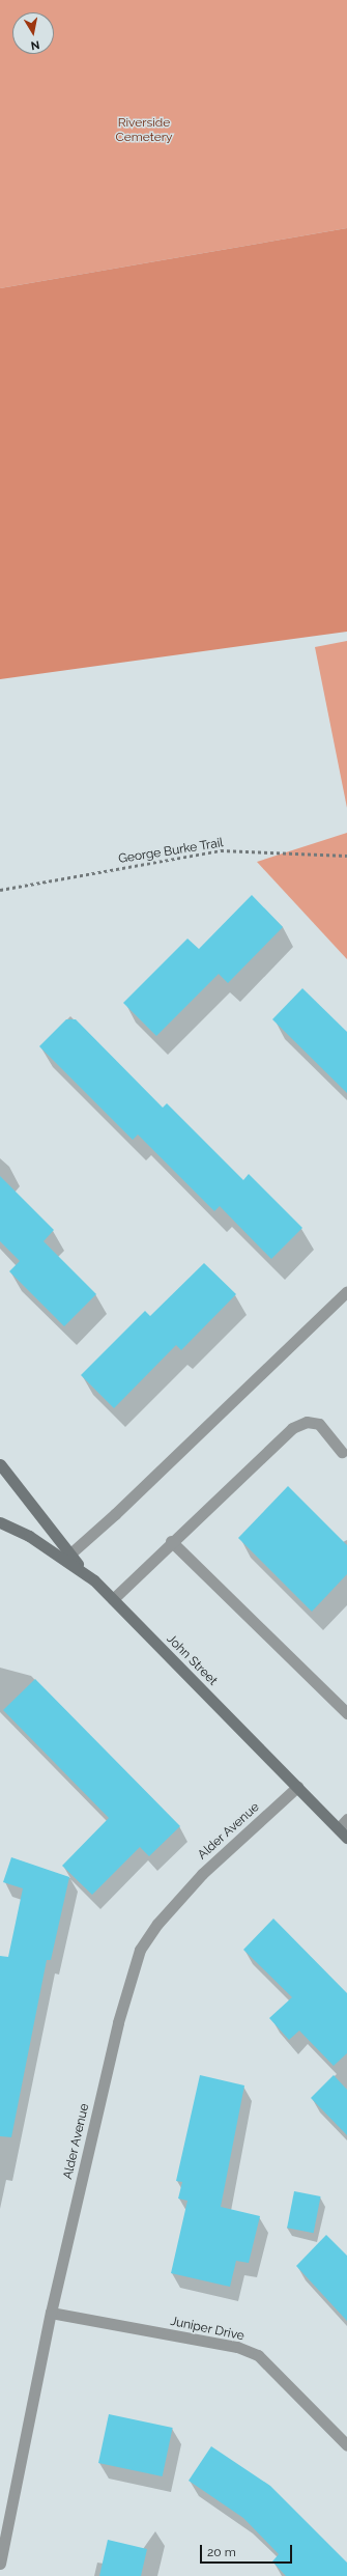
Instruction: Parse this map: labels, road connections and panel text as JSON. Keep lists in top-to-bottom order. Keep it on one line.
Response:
{"streets":{"main road":["John Street"],"street":["Alder Avenue","Juniper Drive"],"path":["George Burke Trail"]},"crossings":[["John Street","Alder Avenue"],["Alder Avenue","Juniper Drive"]],"parks":["Riverside Cemetery"],"scale_bar":"20 m","north":"bottom"}
